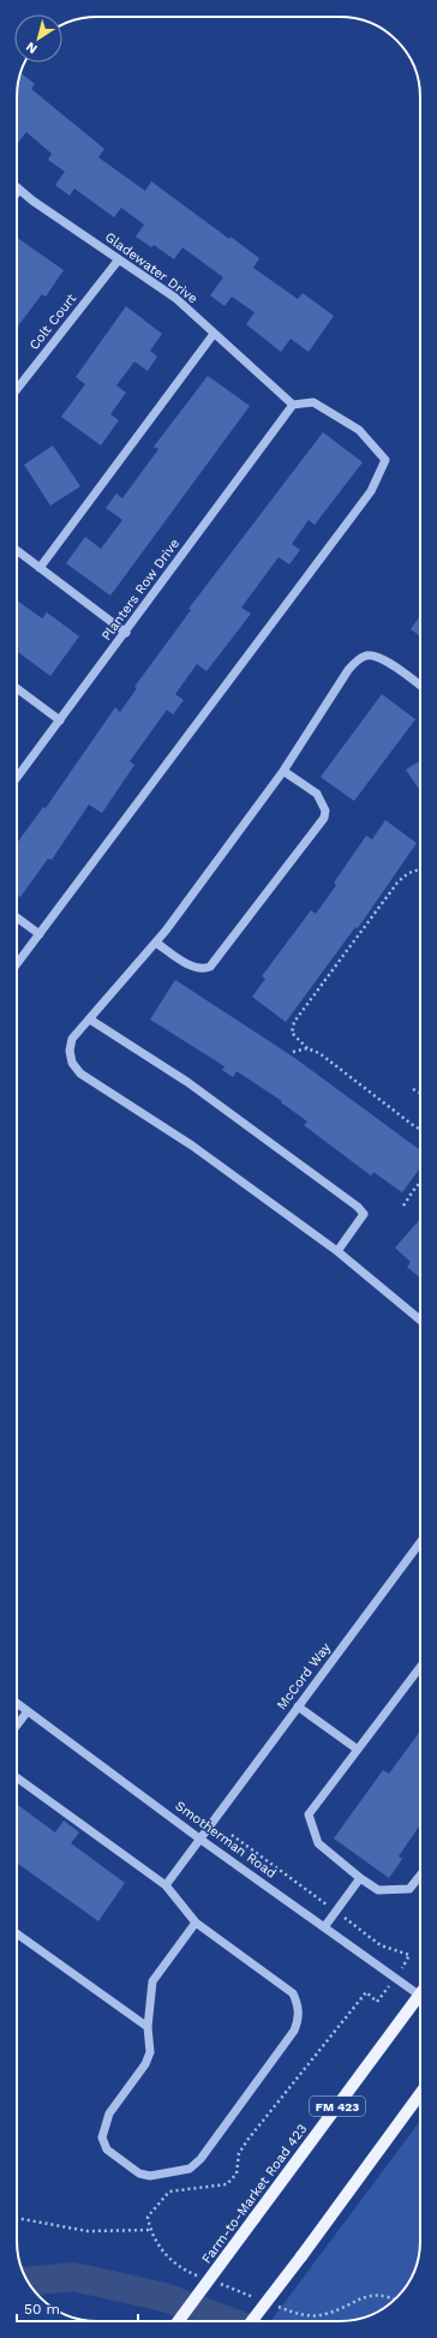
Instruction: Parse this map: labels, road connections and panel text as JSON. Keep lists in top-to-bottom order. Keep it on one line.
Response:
{"streets":{"main road":["FM 423","Farm-to-Market Road 423"],"street":["Gladewater Drive","Colt Court","Planters Row Drive","McCord Way","Smotherman Road"]},"crossings":[["Gladewater Drive","Colt Court"],["Gladewater Drive","Planters Row Drive"],["McCord Way","Smotherman Road"]],"scale_bar":"50 m","north":"bottom left"}
